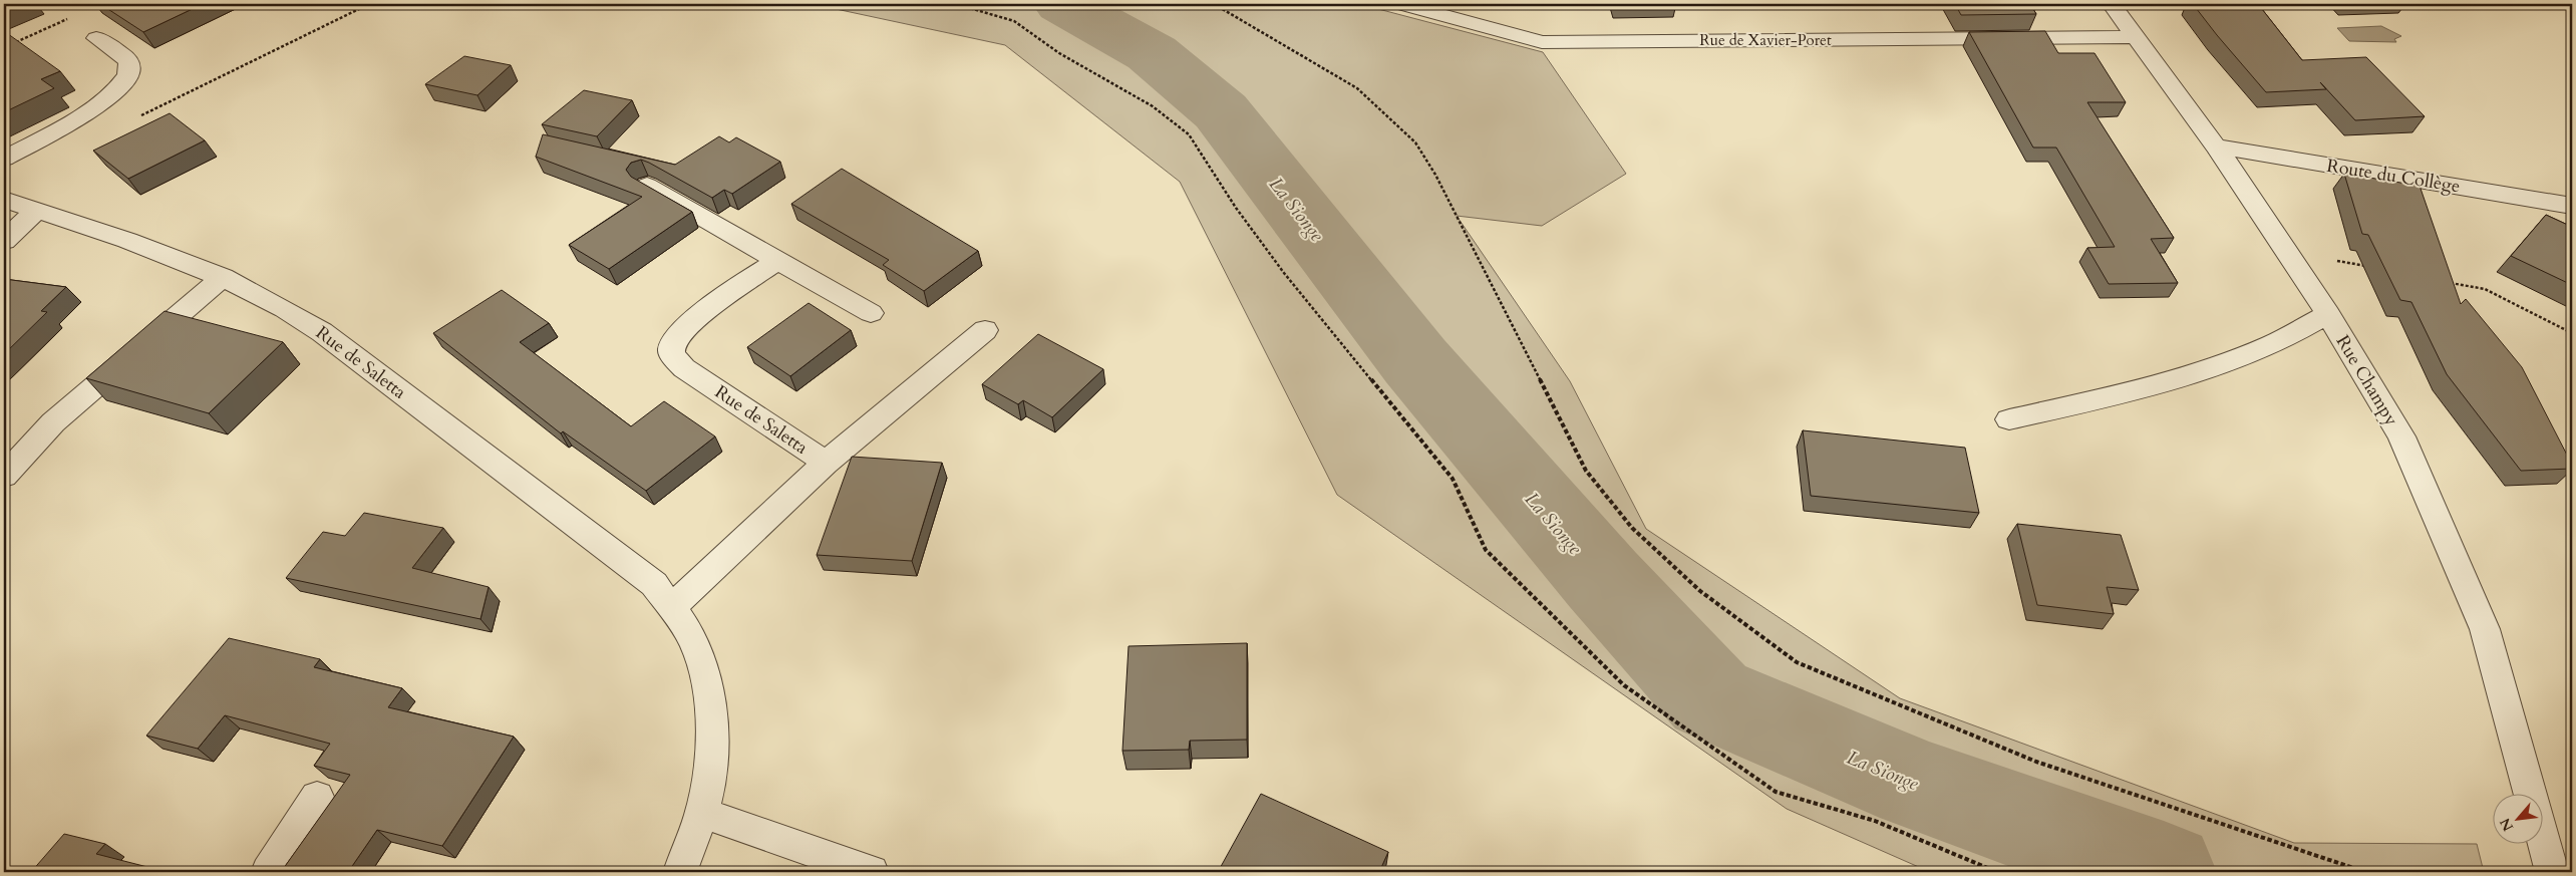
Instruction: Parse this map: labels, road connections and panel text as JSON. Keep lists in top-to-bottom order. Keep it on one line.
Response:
{"streets":{"street":["Rue de Xavier-Poret","Route du Collège","Rue de Saletta","Rue Champy"]},"crossings":[["Rue de Xavier-Poret","Rue Champy"],["Route du Collège","Rue Champy"]],"water":["La Sionge"],"north":"bottom left"}
